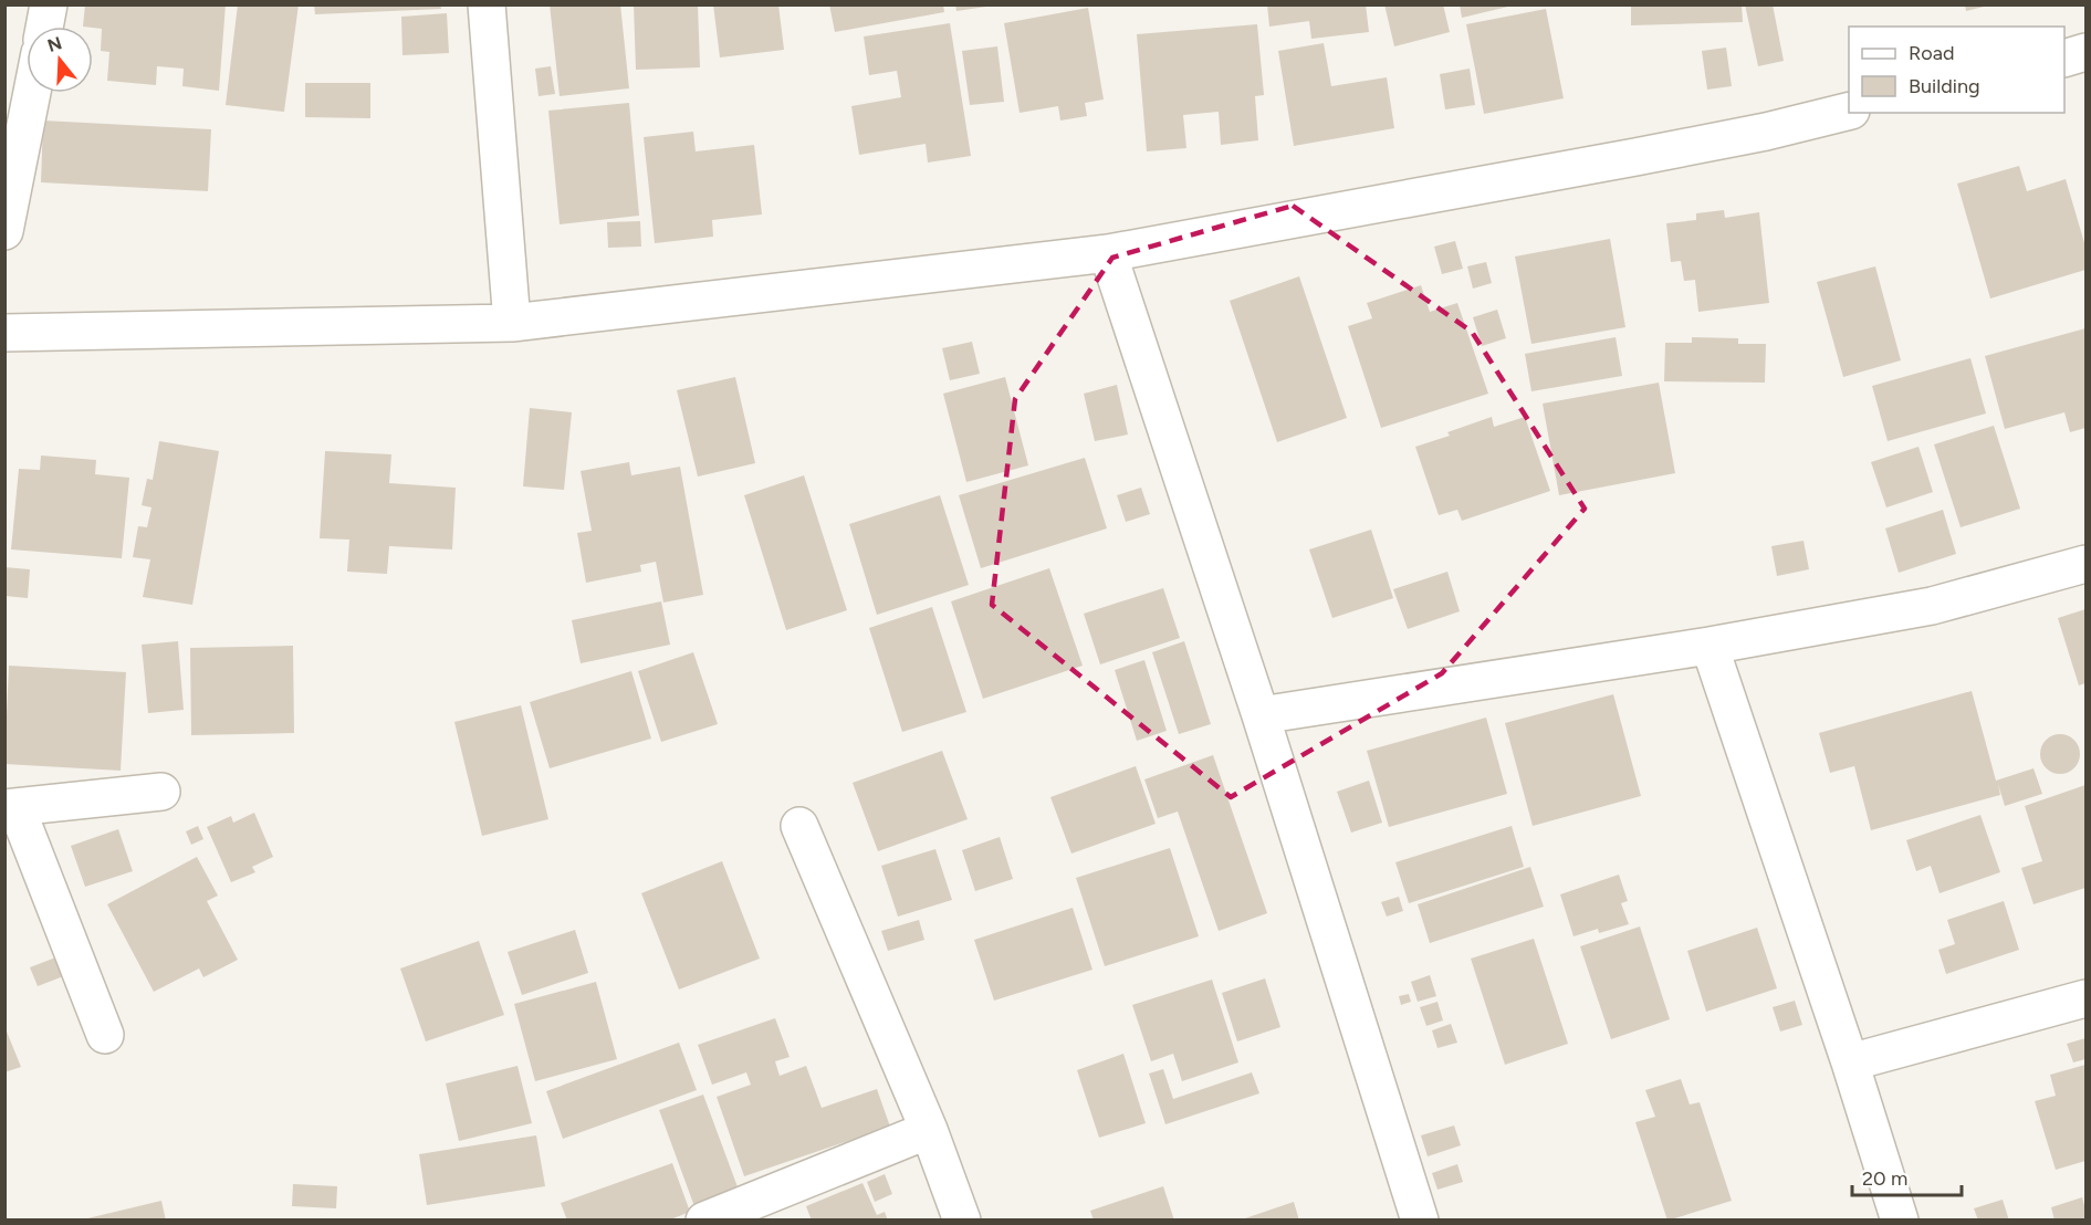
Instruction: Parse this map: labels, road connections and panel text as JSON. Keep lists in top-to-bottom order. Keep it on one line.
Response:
{"legend":["Road","Building"],"scale_bar":"20 m","north":"top"}
